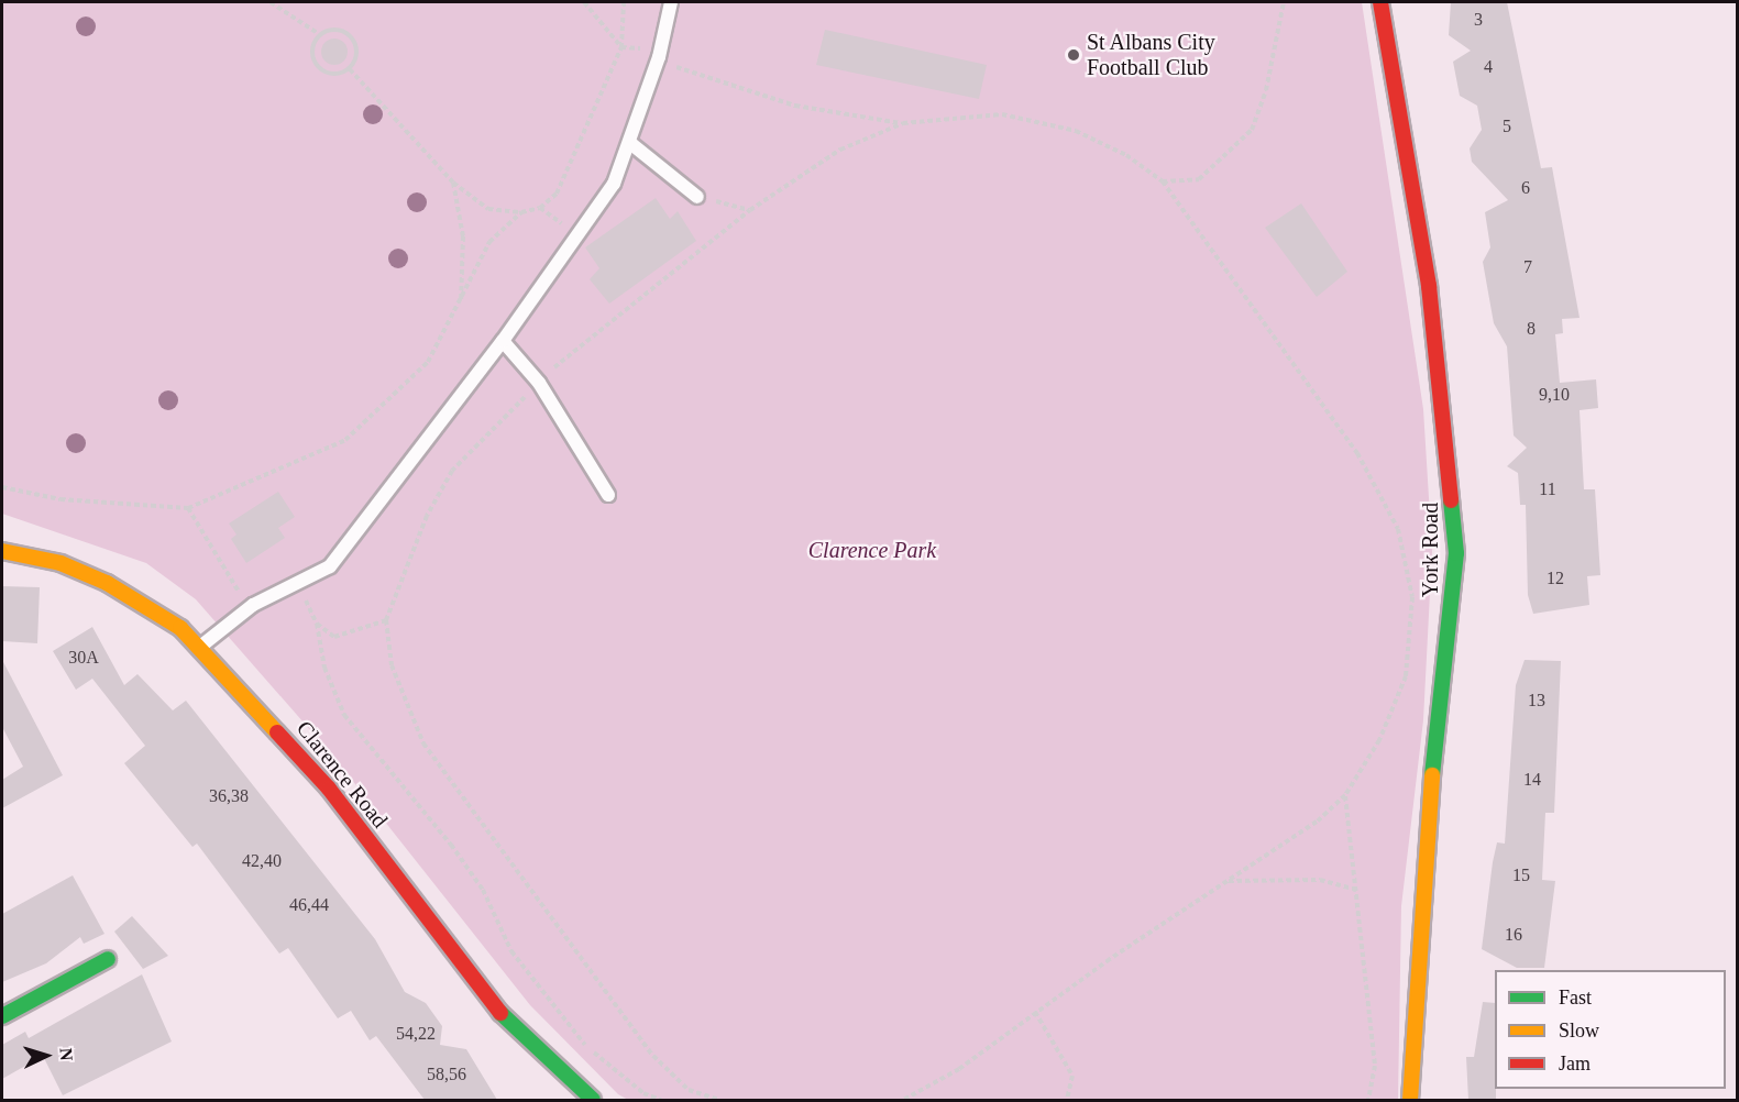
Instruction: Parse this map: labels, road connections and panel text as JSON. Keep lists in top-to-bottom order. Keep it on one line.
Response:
{"streets":{"street":["York Road","Clarence Road"]},"parks":["Clarence Park"],"places":["St Albans City Football Club"],"house_numbers":["3","4","5","6","7","8","9,10","11","12","30A","13","14","36,38","42,40","15","46,44","16","54,22","58,56"],"legend":["Fast","Slow","Jam"],"north":"right"}
